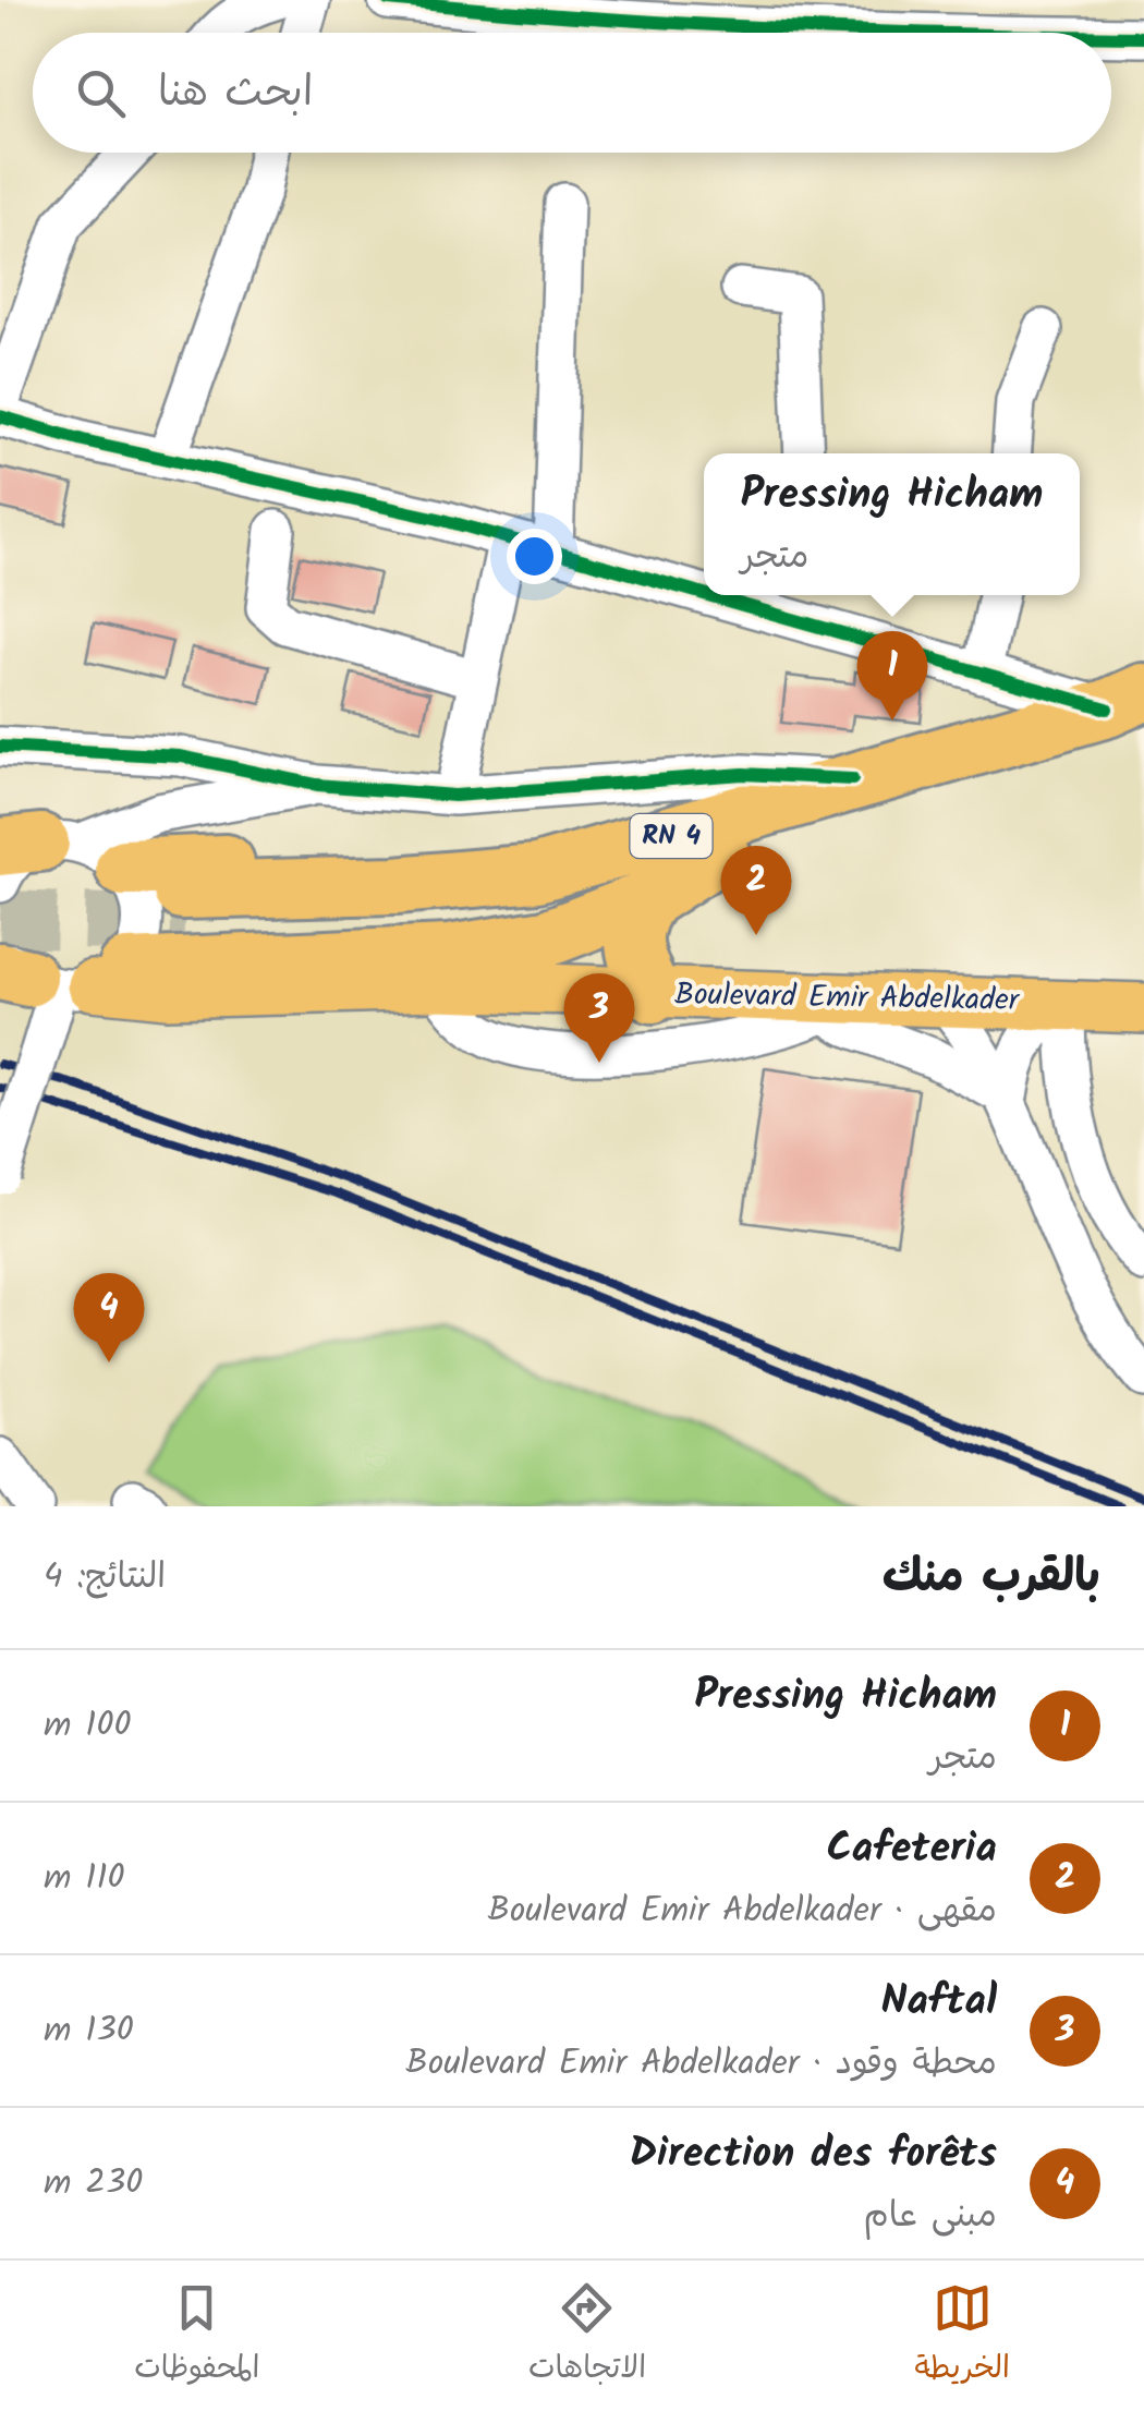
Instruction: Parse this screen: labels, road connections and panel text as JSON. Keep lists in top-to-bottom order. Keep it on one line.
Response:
{"streets":{"highway":["RN 4"],"main road":["Boulevard Emir Abdelkader"]},"crossings":[["RN 4","Boulevard Emir Abdelkader"]],"page":{"search":"ابحث هنا","popup":["Pressing Hicham","متجر"],"pins":["1","2","3","4"],"heading":["بالقرب منك","النتائج: 4"],"list":[{"mark":"1","name":"Pressing Hicham","note":"متجر","value":"100 m"},{"mark":"2","name":"Cafeteria","note":"مقهى · Boulevard Emir Abdelkader","value":"110 m"},{"mark":"3","name":"Naftal","note":"محطة وقود · Boulevard Emir Abdelkader","value":"130 m"},{"mark":"4","name":"Direction des forêts","note":"مبنى عام","value":"230 m"}],"nav":["الخريطة","الاتجاهات","المحفوظات"]}}
